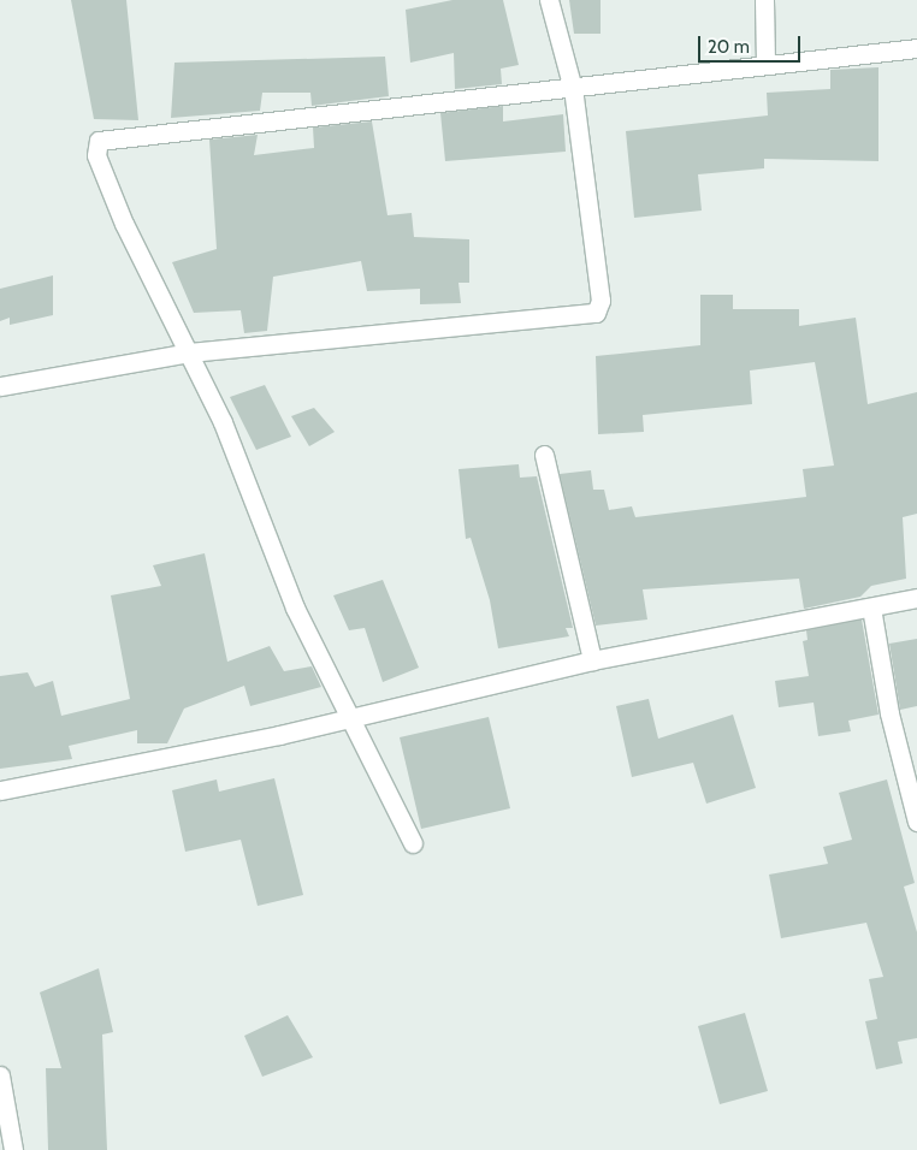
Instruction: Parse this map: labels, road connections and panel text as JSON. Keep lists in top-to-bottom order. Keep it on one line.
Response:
{"scale_bar":"20 m"}
